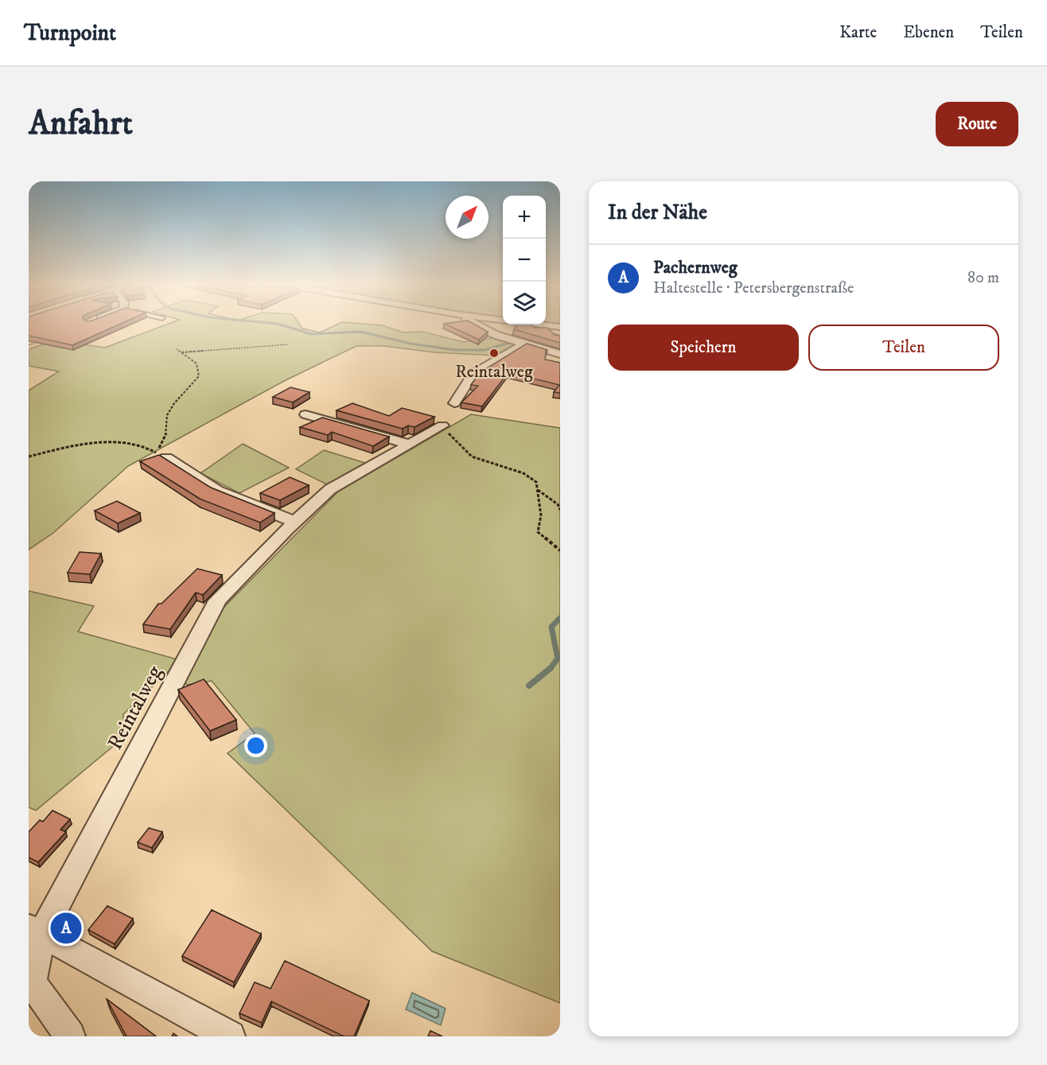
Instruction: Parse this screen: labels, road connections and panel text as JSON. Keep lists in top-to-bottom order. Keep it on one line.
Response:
{"streets":{"street":["Reintalweg"]},"places":["Reintalweg"],"north":"top right","page":{"header":"Turnpoint","nav":["Karte","Ebenen","Teilen"],"buttons":["Route",["Speichern","Teilen"]],"title":"Anfahrt","heading":"In der Nähe","map_buttons":["+","−"],"list":[{"mark":"A","name":"Pachernweg","note":"Haltestelle · Petersbergenstraße","value":"80 m"}],"pins":"A"}}
